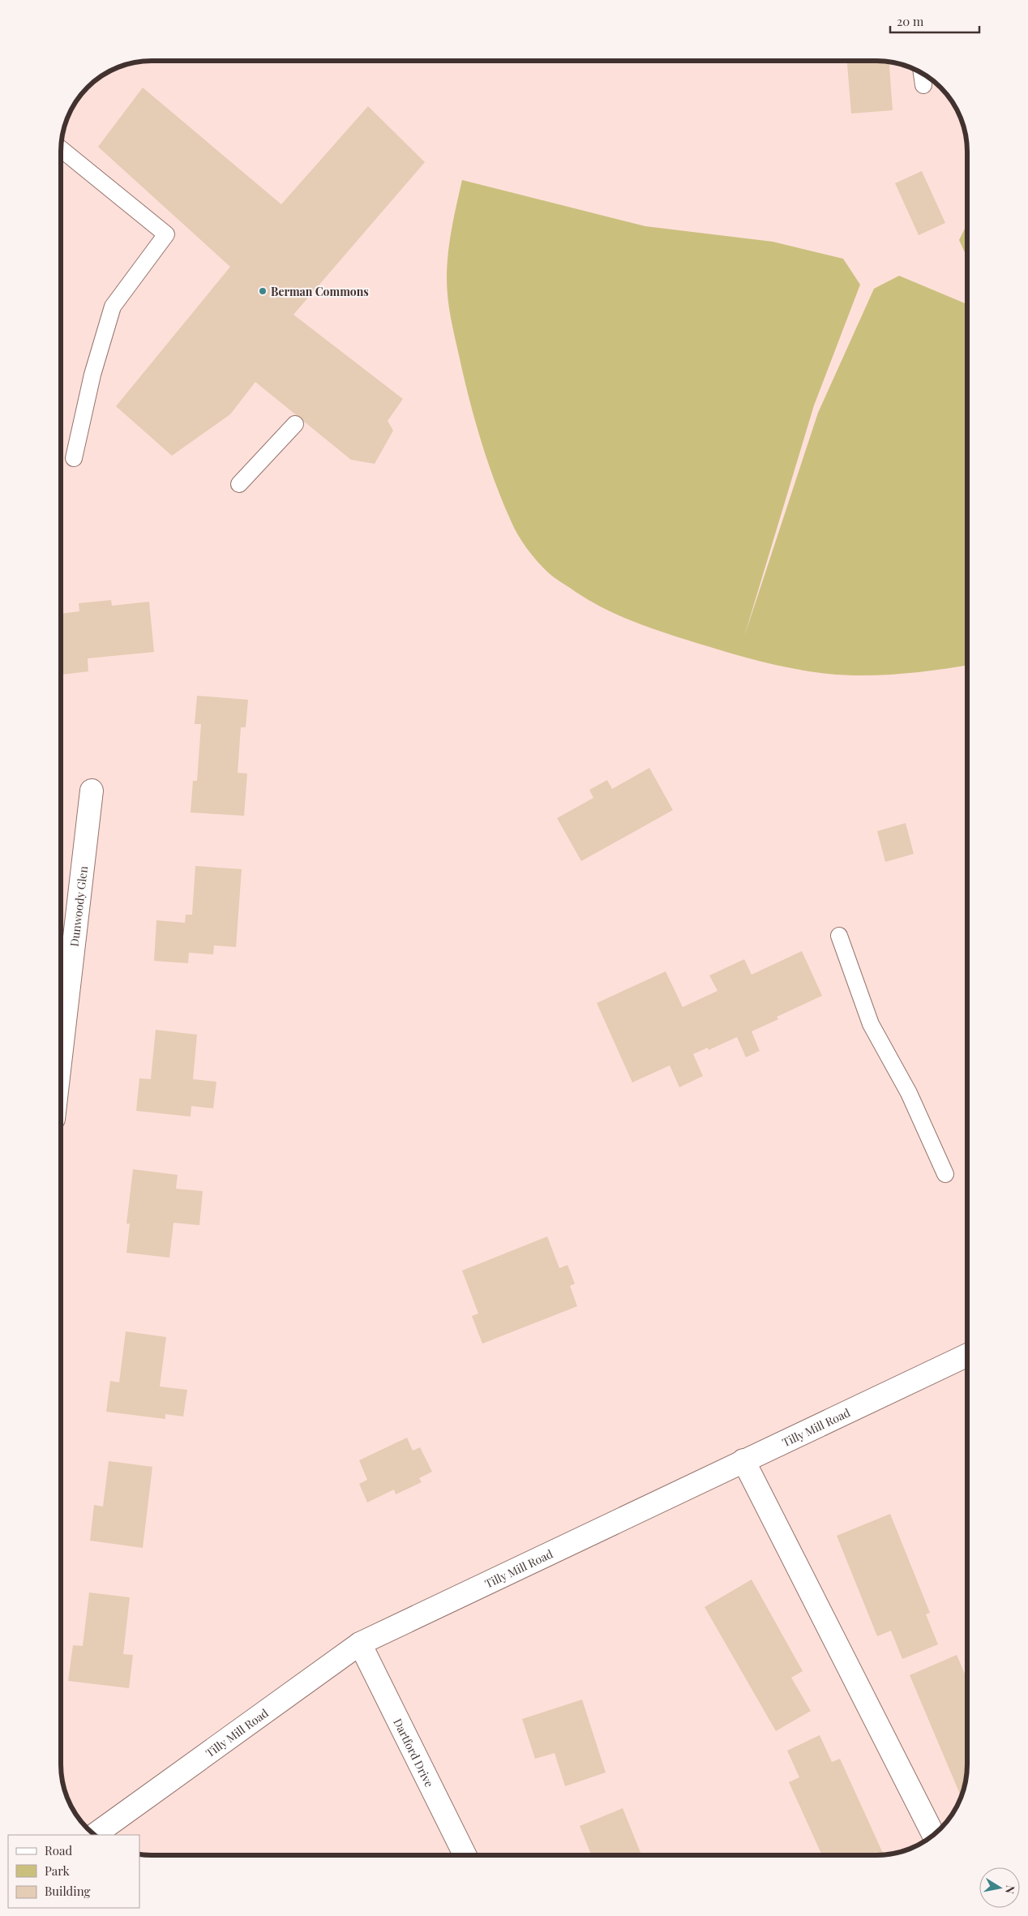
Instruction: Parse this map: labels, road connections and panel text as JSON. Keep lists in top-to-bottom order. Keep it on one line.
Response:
{"streets":{"street":["Dunwoody Glen","Tilly Mill Road","Dartford Drive"]},"crossings":[["Tilly Mill Road","Dartford Drive"]],"places":["Berman Commons"],"legend":["Road","Park","Building"],"scale_bar":"20 m","north":"right"}
